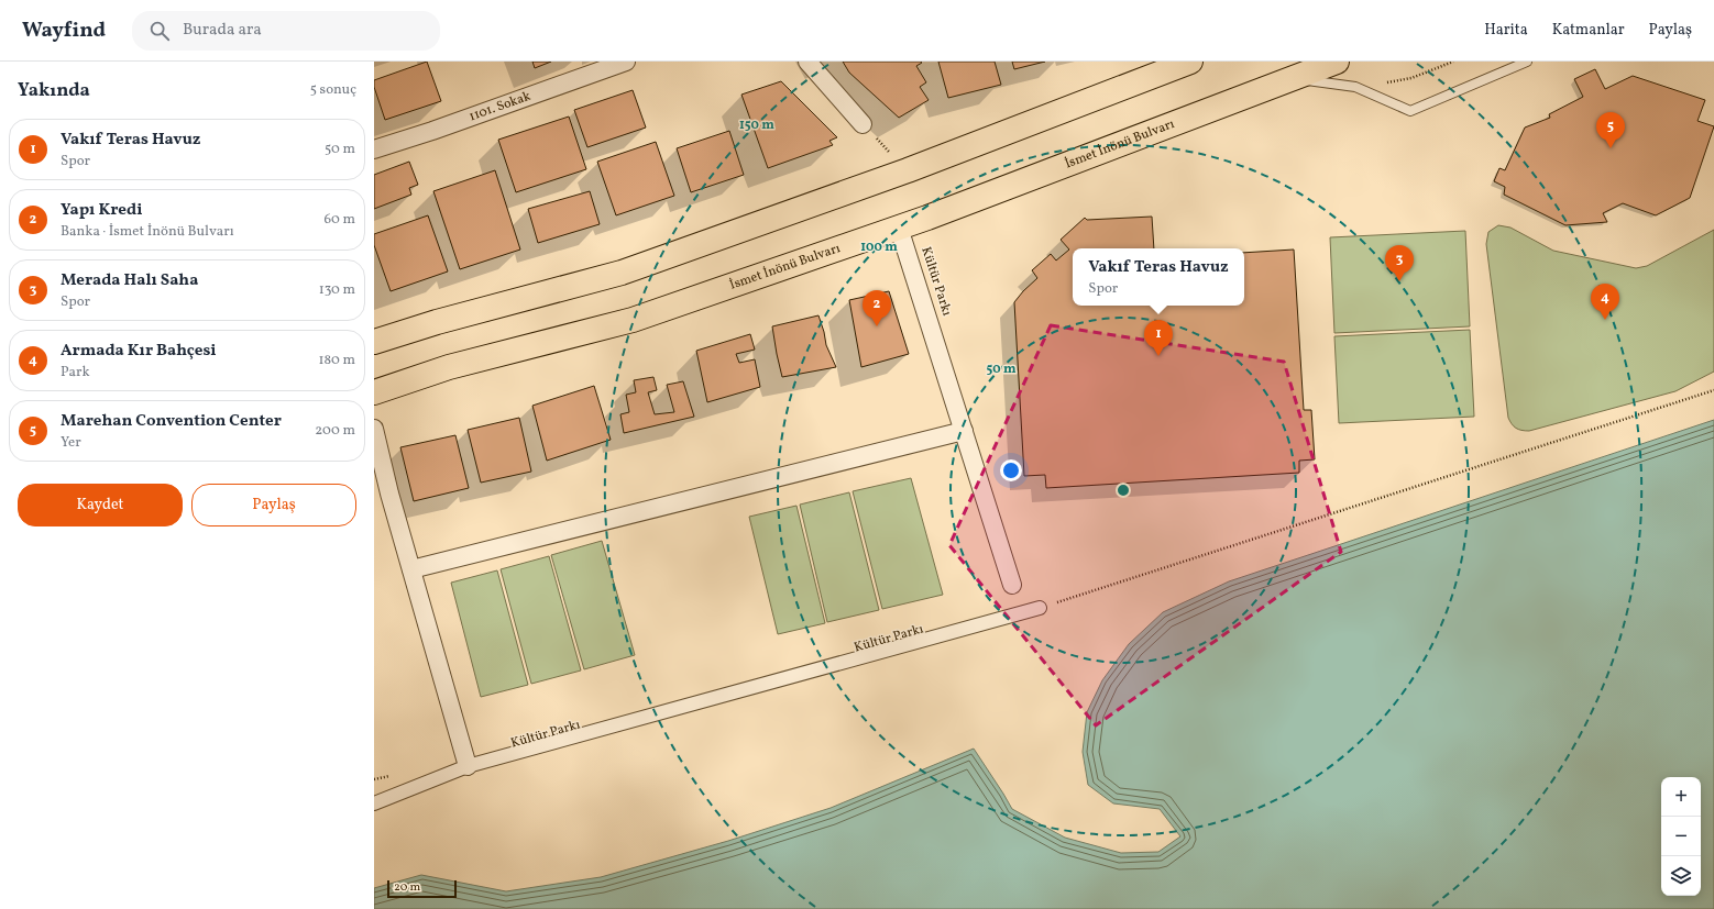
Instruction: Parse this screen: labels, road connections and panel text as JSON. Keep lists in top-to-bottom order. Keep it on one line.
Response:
{"streets":{"main road":["İsmet İnönü Bulvarı"],"street":["1101. Sokak","Kültür Parkı"]},"scale_bar":"20 m","page":{"header":"Wayfind","search":"Burada ara","nav":["Harita","Katmanlar","Paylaş"],"heading":["Yakında","5 sonuç"],"pins":["5","3","4","2","1"],"list":[{"mark":"1","name":"Vakıf Teras Havuz","note":"Spor","value":"50 m"},{"mark":"2","name":"Yapı Kredi","note":"Banka · İsmet İnönü Bulvarı","value":"60 m"},{"mark":"3","name":"Merada Halı Saha","note":"Spor","value":"130 m"},{"mark":"4","name":"Armada Kır Bahçesi","note":"Park","value":"180 m"},{"mark":"5","name":"Marehan Convention Center","note":"Yer","value":"200 m"}],"popup":["Vakıf Teras Havuz","Spor"],"buttons":["Kaydet","Paylaş"],"map_buttons":["+","−"],"scale":"20 m"},"rings":["150 m","100 m","50 m"]}
